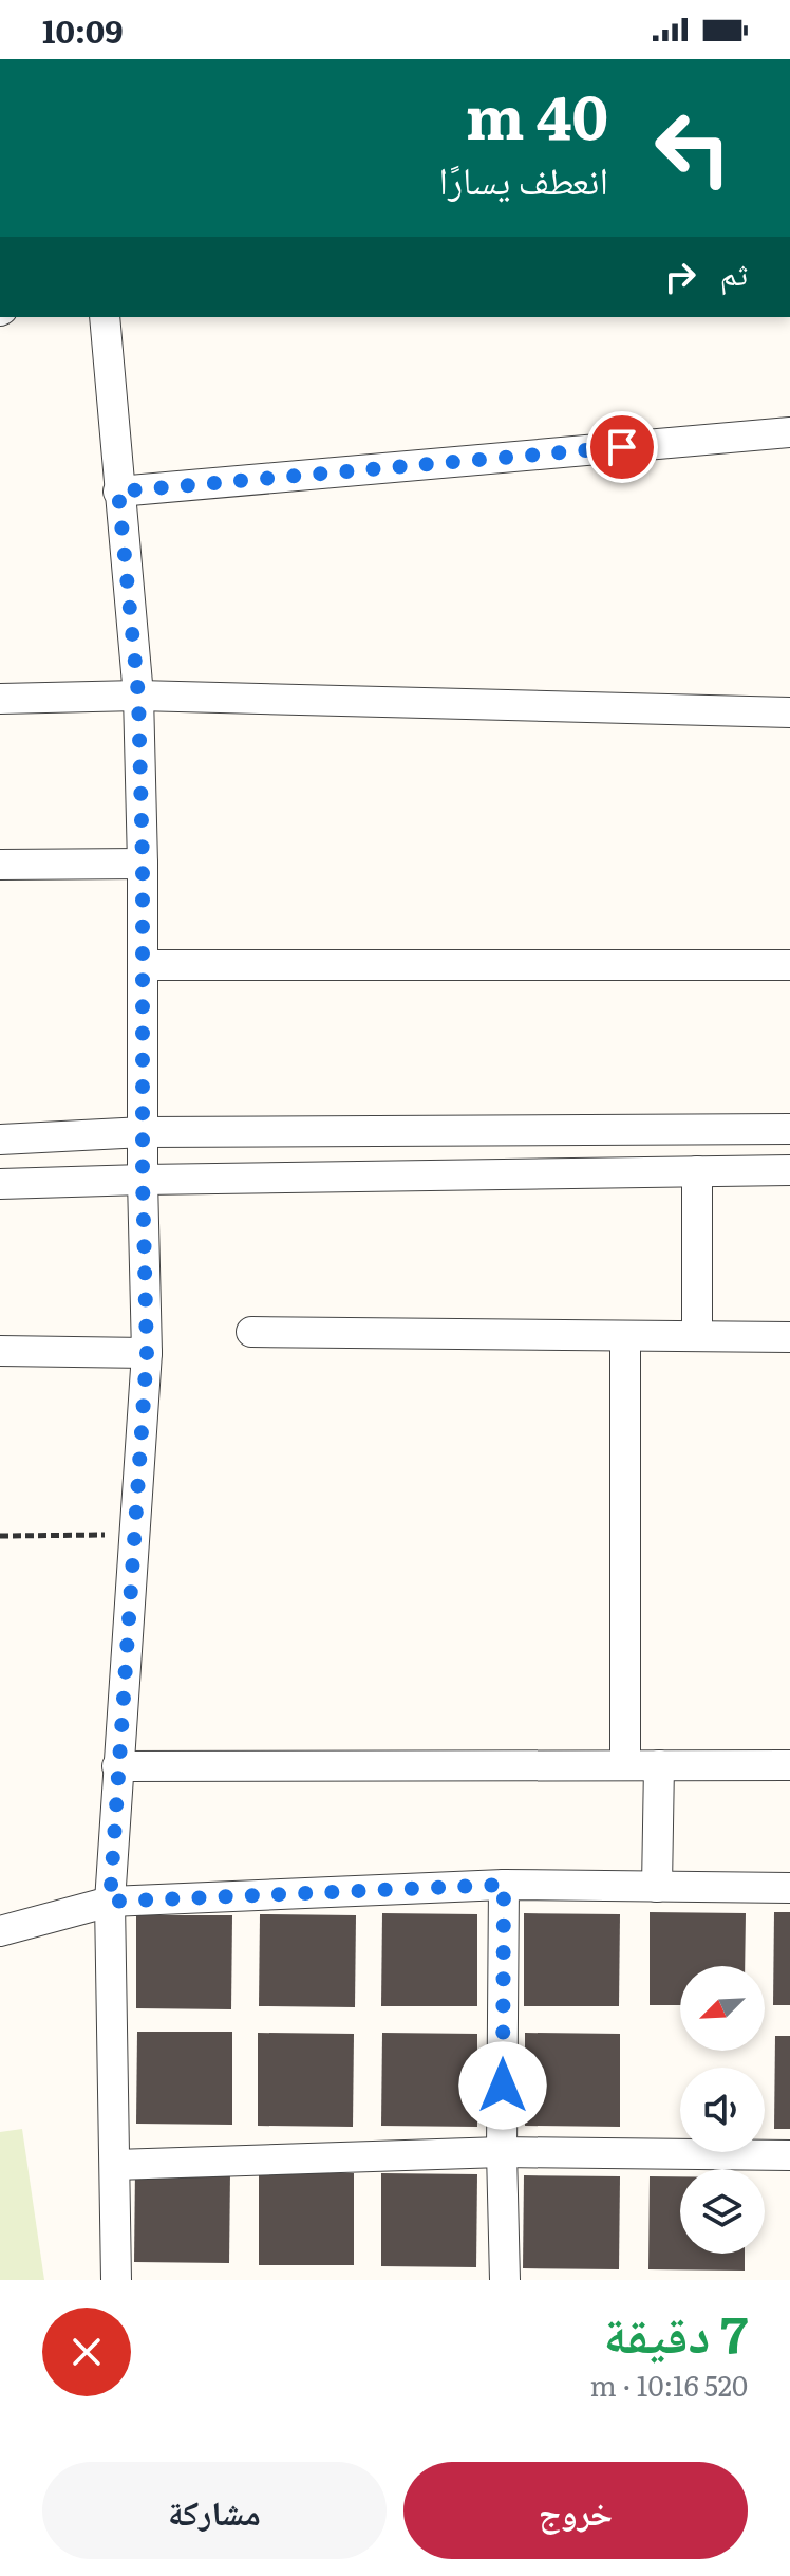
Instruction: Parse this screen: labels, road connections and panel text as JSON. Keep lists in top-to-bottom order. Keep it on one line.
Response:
{"north":"bottom left","page":{"status":"10:09","turn":["40 m","انعطف يسارًا"],"then":"ثم","heading":["7 دقيقة","520 m · 10:16"],"buttons":["خروج","مشاركة"]}}
